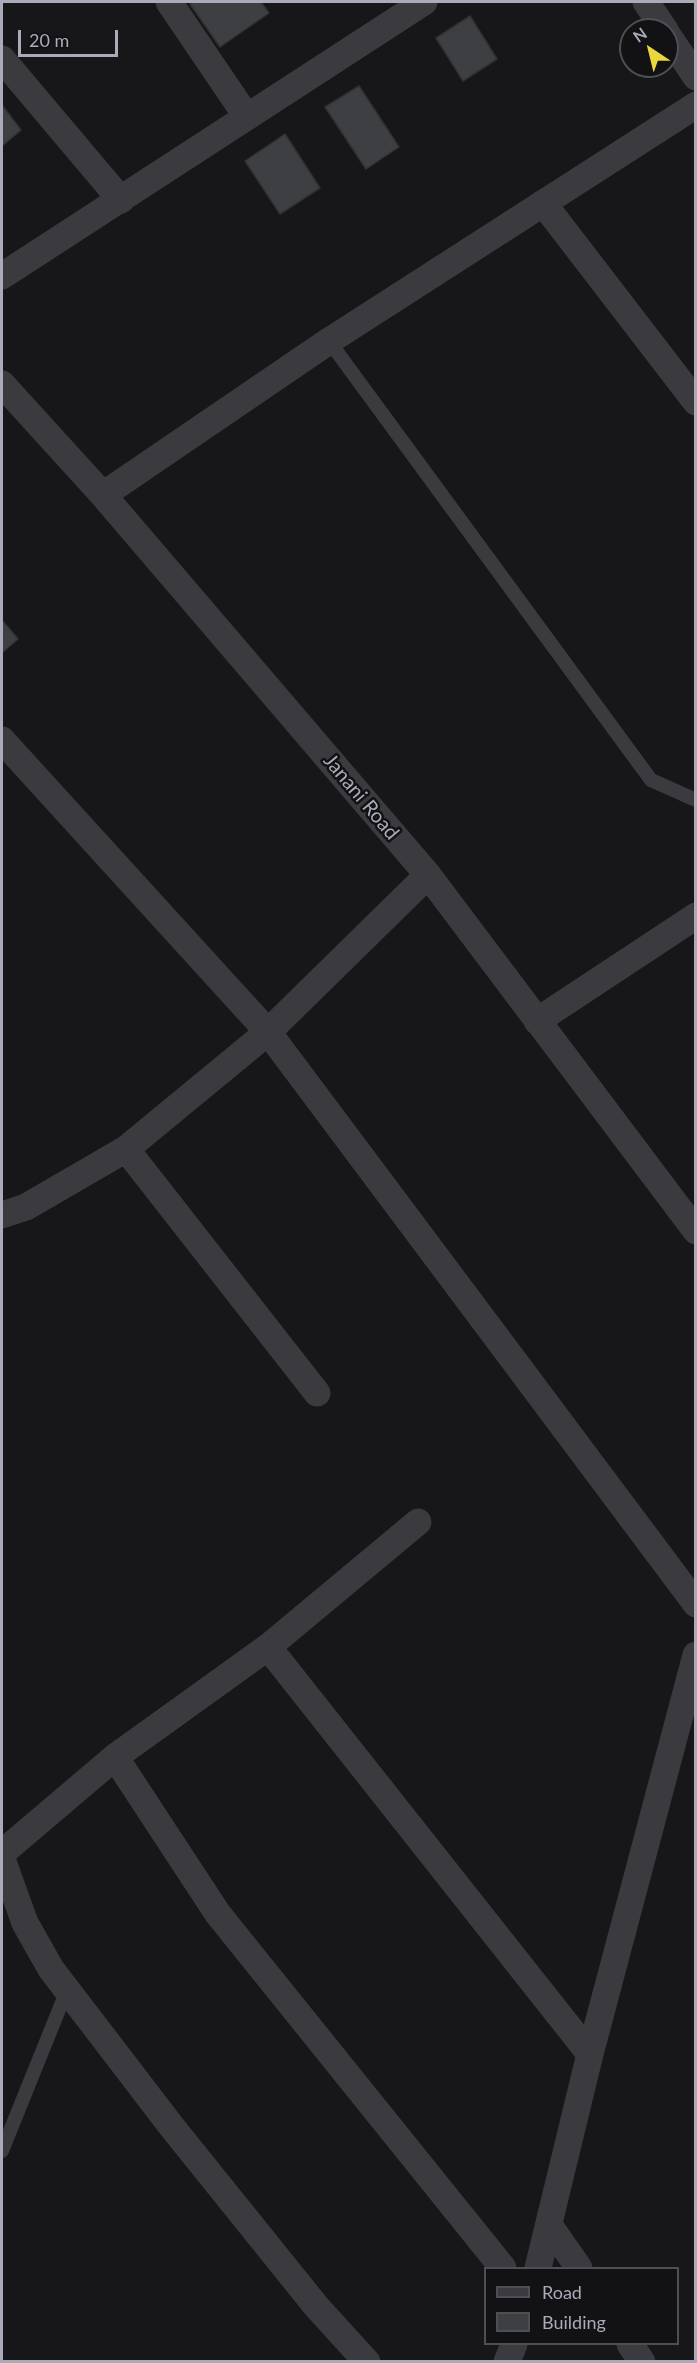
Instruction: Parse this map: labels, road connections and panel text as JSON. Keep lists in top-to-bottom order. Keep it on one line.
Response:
{"streets":{"street":["Janani Road"]},"legend":["Road","Building"],"scale_bar":"20 m","north":"top left"}
